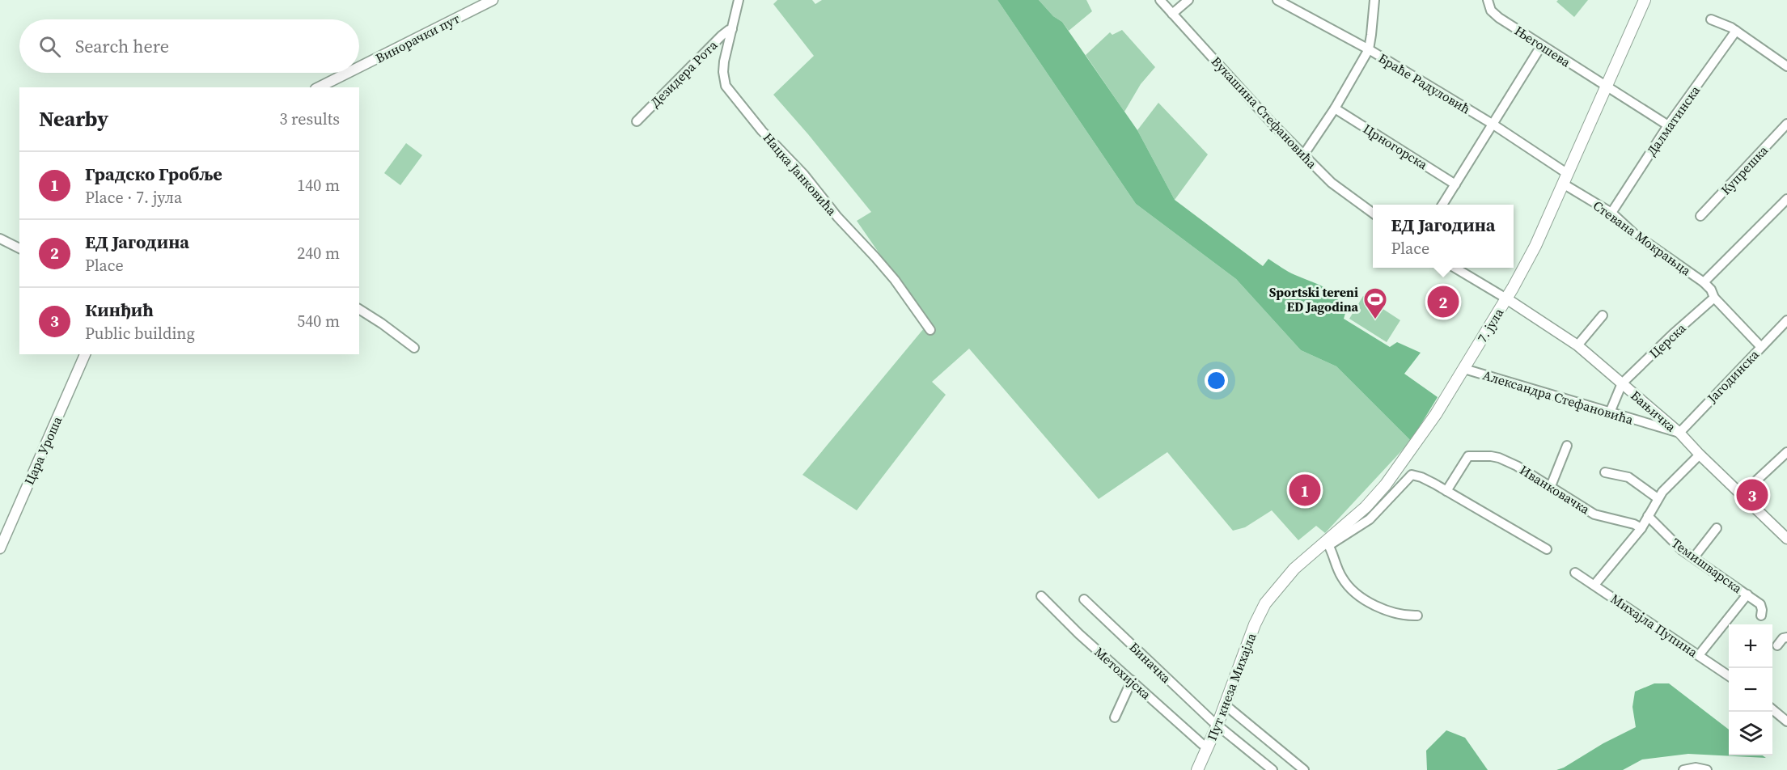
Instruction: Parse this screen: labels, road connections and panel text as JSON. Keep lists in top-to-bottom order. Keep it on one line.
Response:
{"streets":{"main road":["7. јула","Пут кнеза Михајла"],"street":["Винорачки пут","Његошева","Дезидера Рота","Браће Радуловић","Вукашина Стефановића","Далматинска","Црногорска","Купрешка","Нацка Јанковића","Стевана Мокрањца","Церска","Јагодинска","Александра Стефановића","Бањичка","Цара Уроша","Иванковачка","Темишварска","Михајла Пупина","Биначка","Метохијска"]},"crossings":[["Његошева","Далматинска"],["Његошева","7. јула"],["Дезидера Рота","Нацка Јанковића"],["Браће Радуловић","Стевана Мокрањца"],["Браће Радуловић","7. јула"],["Далматинска","Стевана Мокрањца"],["Стевана Мокрањца","7. јула"],["Стевана Мокрањца","Церска"],["Стевана Мокрањца","Јагодинска"],["7. јула","Александра Стефановића"],["7. јула","Бањичка"],["7. јула","Пут кнеза Михајла"],["Церска","Бањичка"],["Јагодинска","Александра Стефановића"],["Јагодинска","Бањичка"],["Александра Стефановића","Бањичка"],["Биначка","Пут кнеза Михајла"],["Метохијска","Пут кнеза Михајла"]],"places":{"sports":["Sportski tereni ED Jagodina"]},"page":{"search":"Search here","heading":["Nearby","3 results"],"list":[{"mark":"1","name":"Градско Гробље","note":"Place · 7. јула","value":"140 m"},{"mark":"2","name":"ЕД Јагодина","note":"Place","value":"240 m"},{"mark":"3","name":"Кинђић","note":"Public building","value":"540 m"}],"popup":["ЕД Јагодина","Place"],"pins":["2","1","3"],"map_buttons":["+","−"]}}
